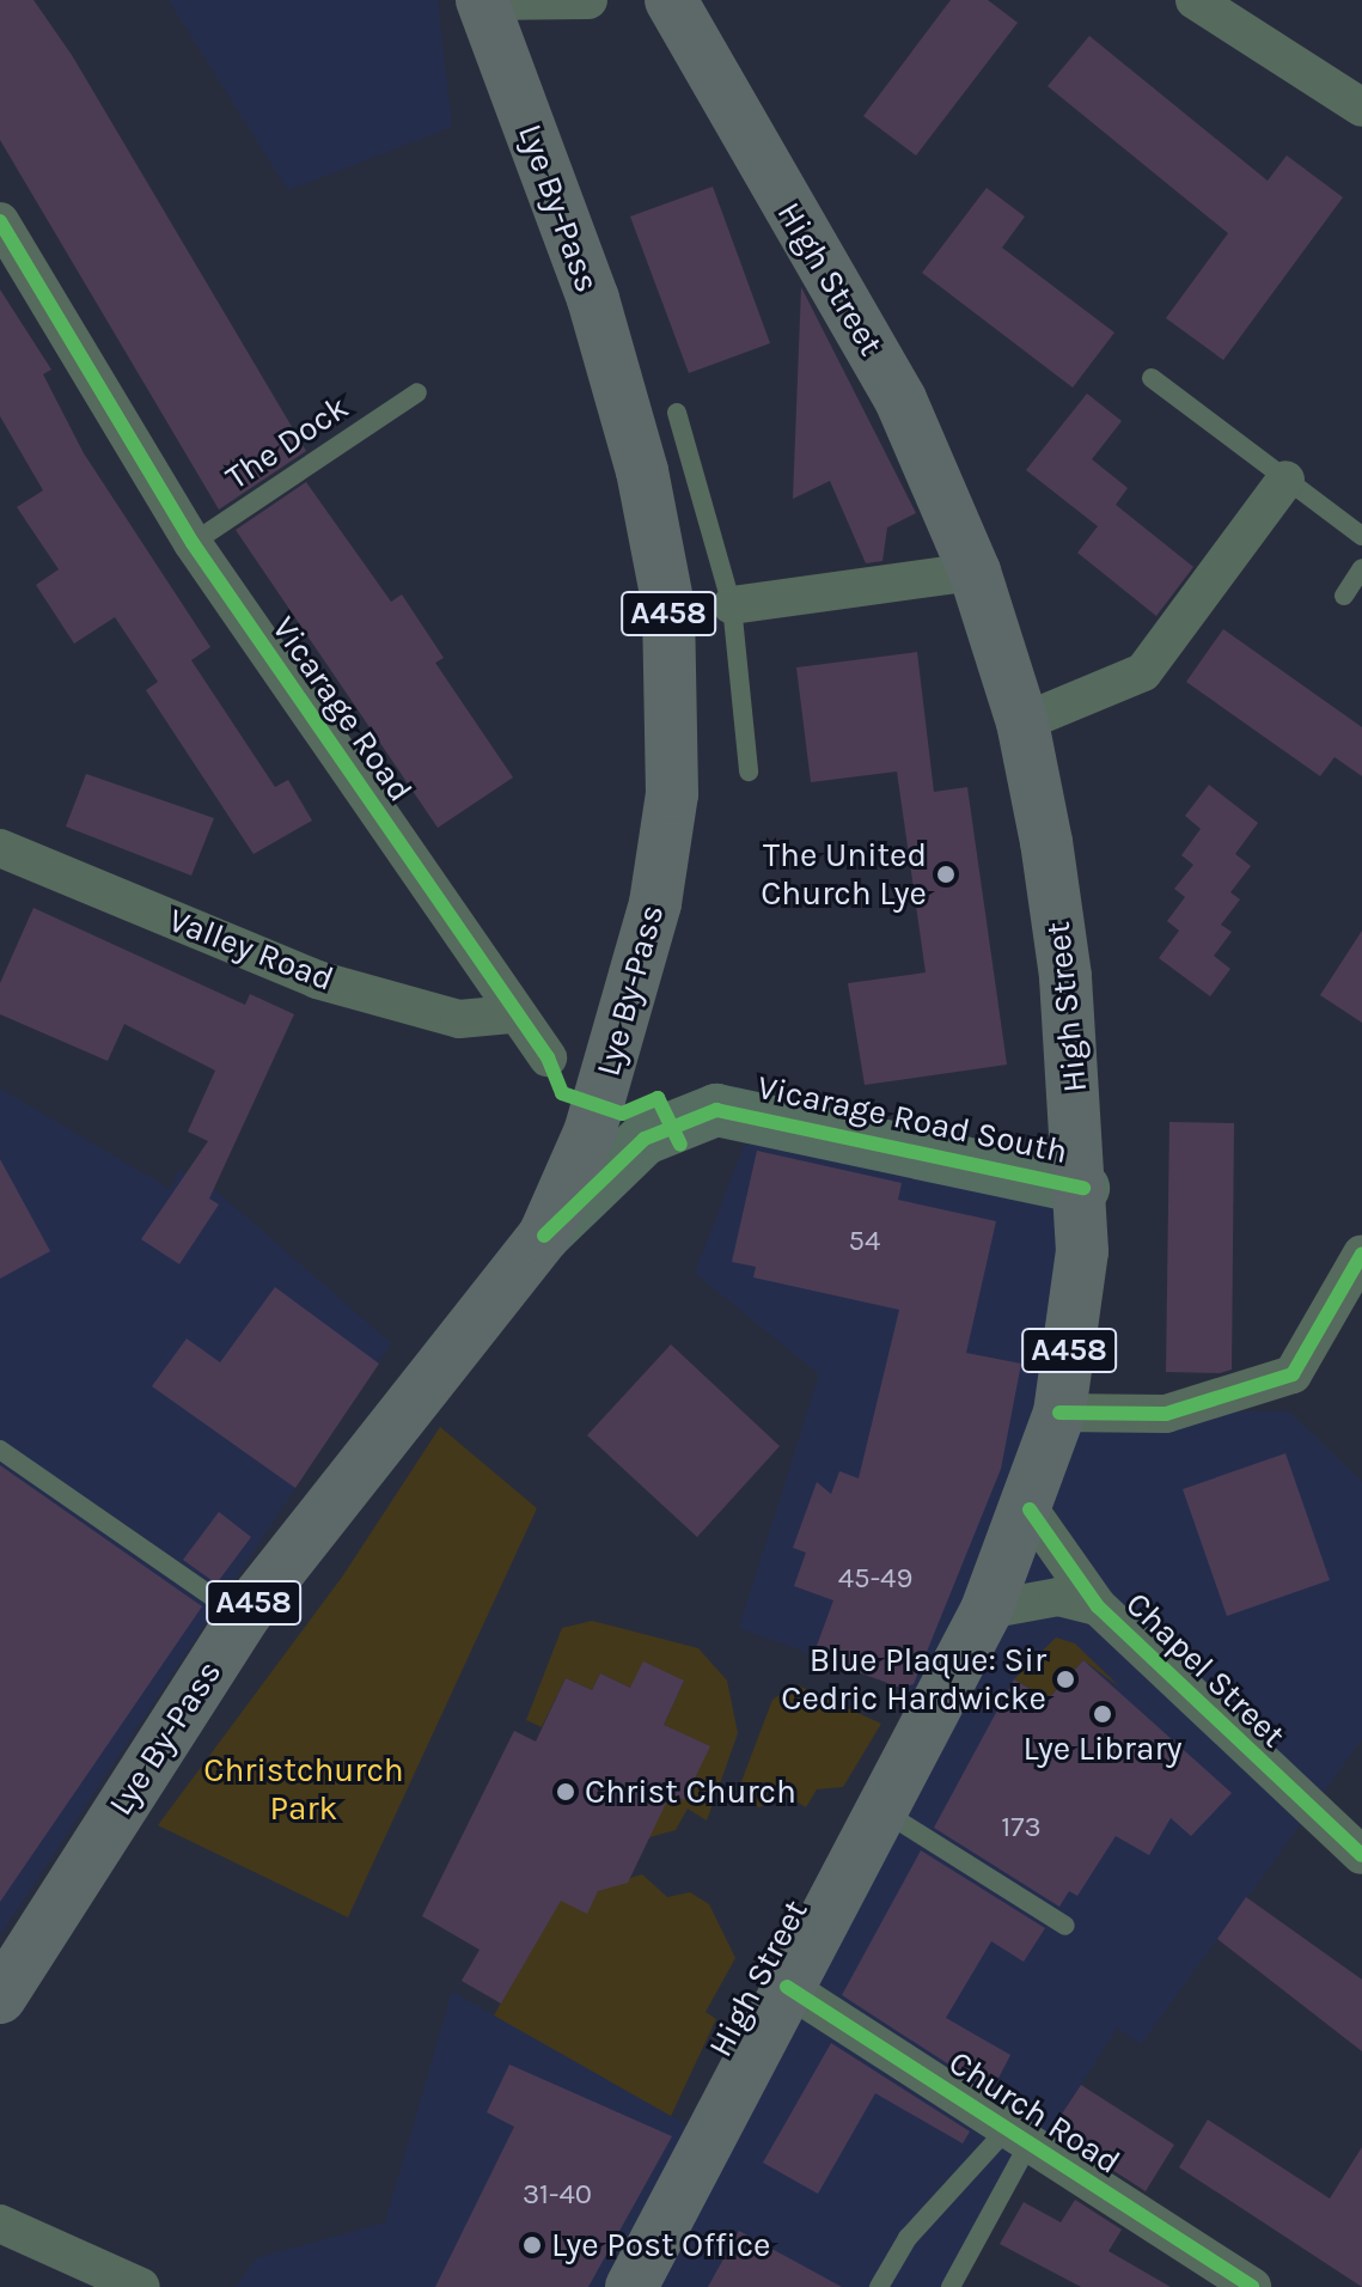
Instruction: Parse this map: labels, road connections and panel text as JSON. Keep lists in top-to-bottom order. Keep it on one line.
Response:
{"streets":{"highway":["Lye By-Pass","High Street","A458"],"street":["Vicarage Road","Valley Road","Vicarage Road South","Chapel Street","Church Road"],"lane":["The Dock"]},"crossings":[["Lye By-Pass","Vicarage Road South"],["High Street","Vicarage Road South"],["High Street","Chapel Street"],["High Street","Church Road"],["The Dock","Vicarage Road"],["Vicarage Road","Valley Road"]],"parks":["Christchurch Park"],"places":["The United Church Lye","Blue Plaque: Sir Cedric Hardwicke","Lye Library","Christ Church","Lye Post Office"],"house_numbers":["54","45-49","173","31-40"]}
